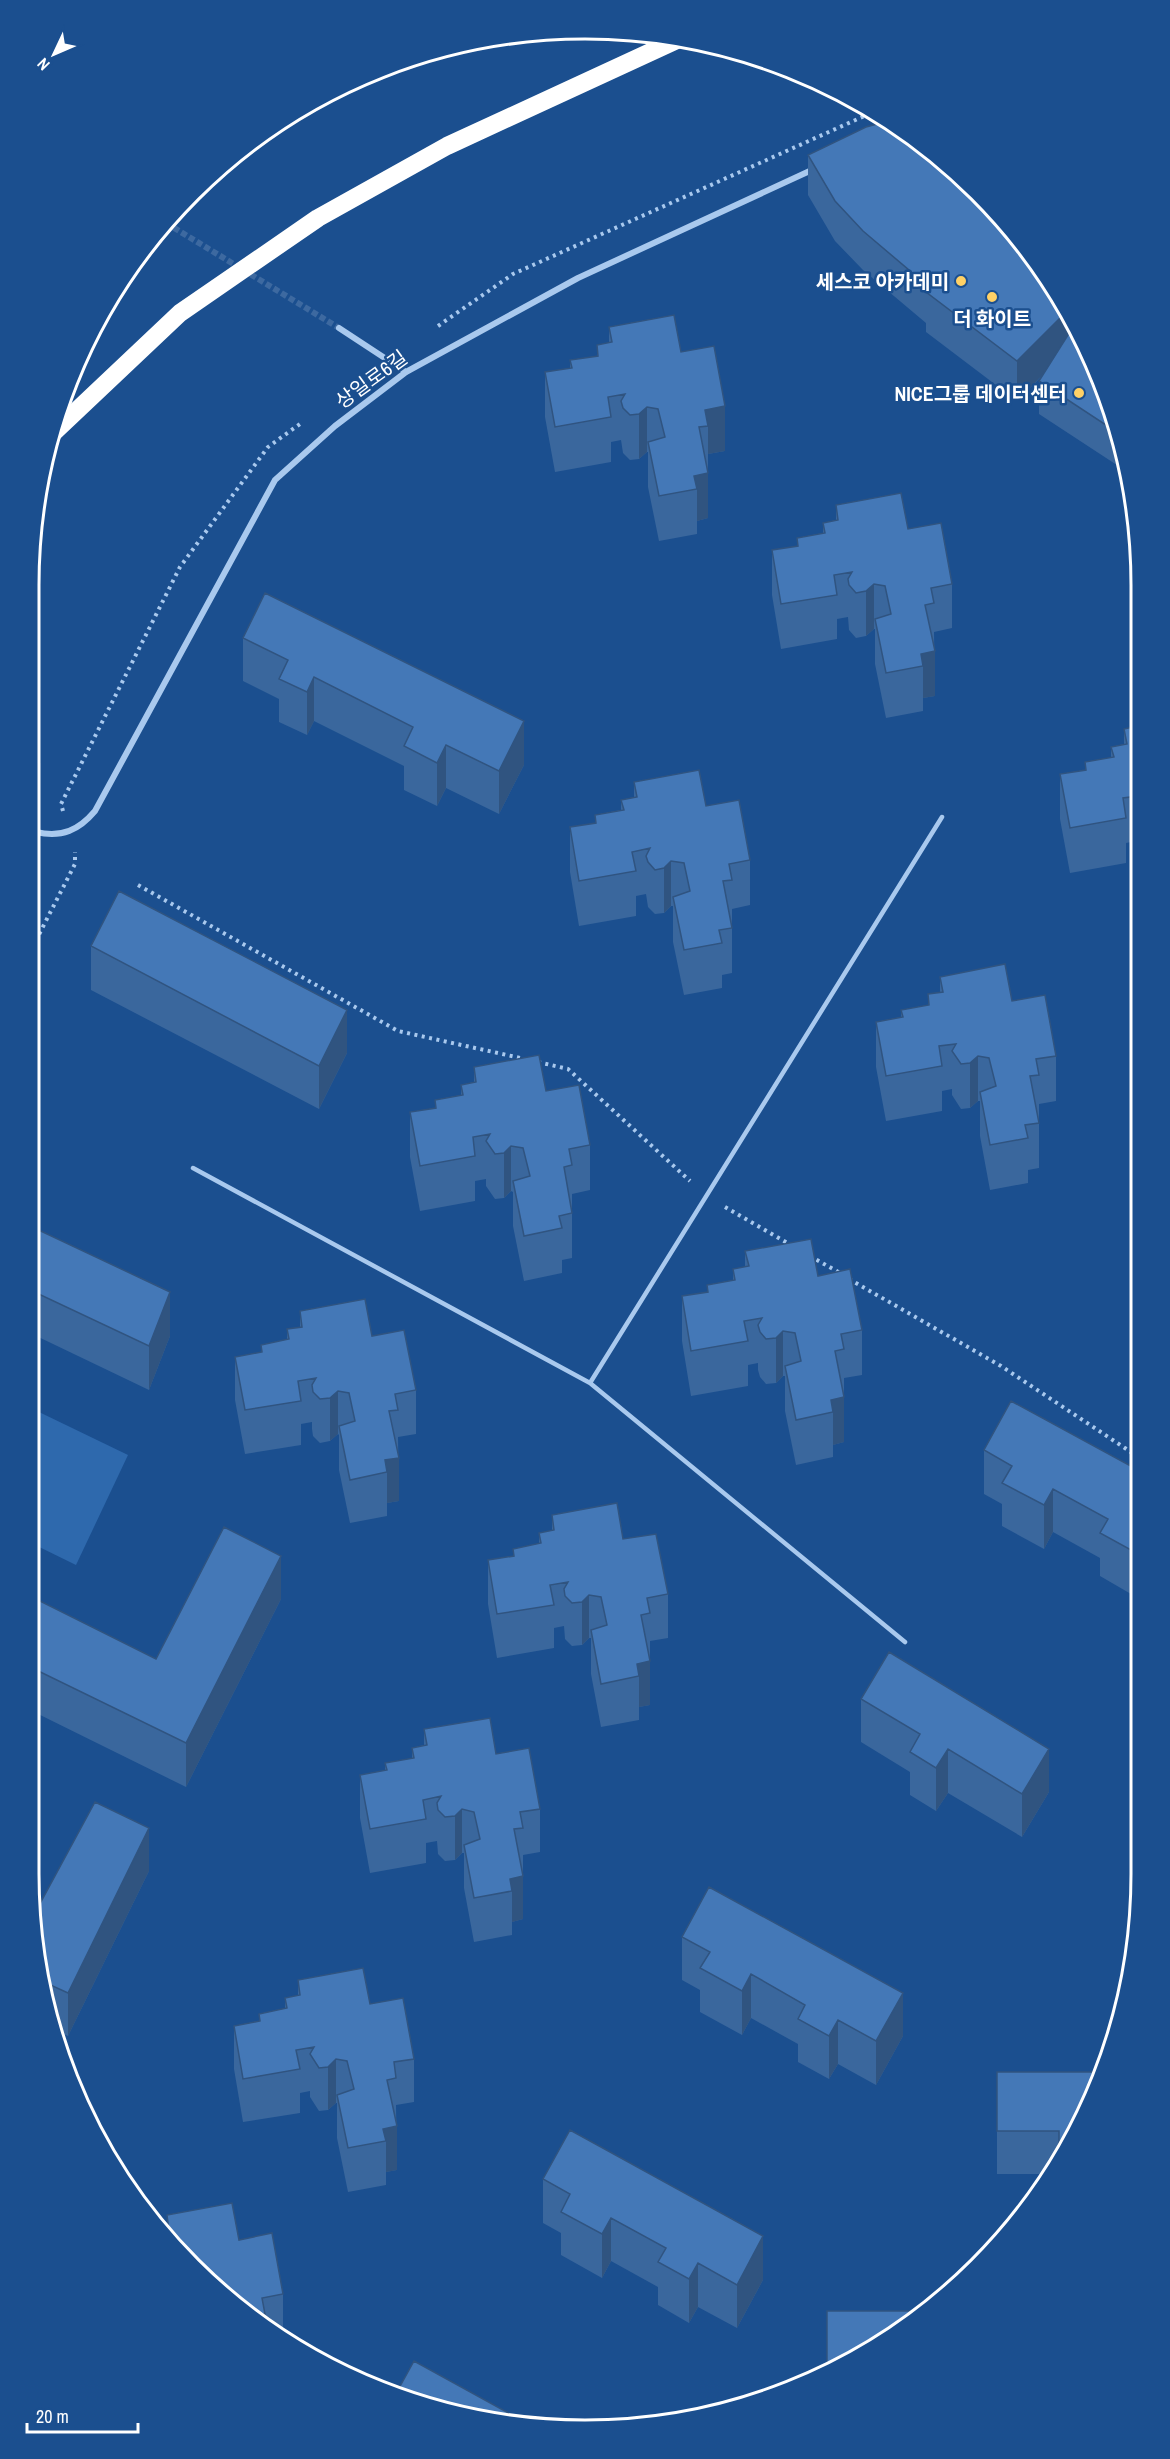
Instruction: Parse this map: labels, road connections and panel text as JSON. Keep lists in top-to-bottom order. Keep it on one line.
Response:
{"streets":{"street":["상일로6길"]},"places":["세스코 아카데미","더 화이트","NICE그룹 데이터센터"],"scale_bar":"20 m","north":"bottom left"}
